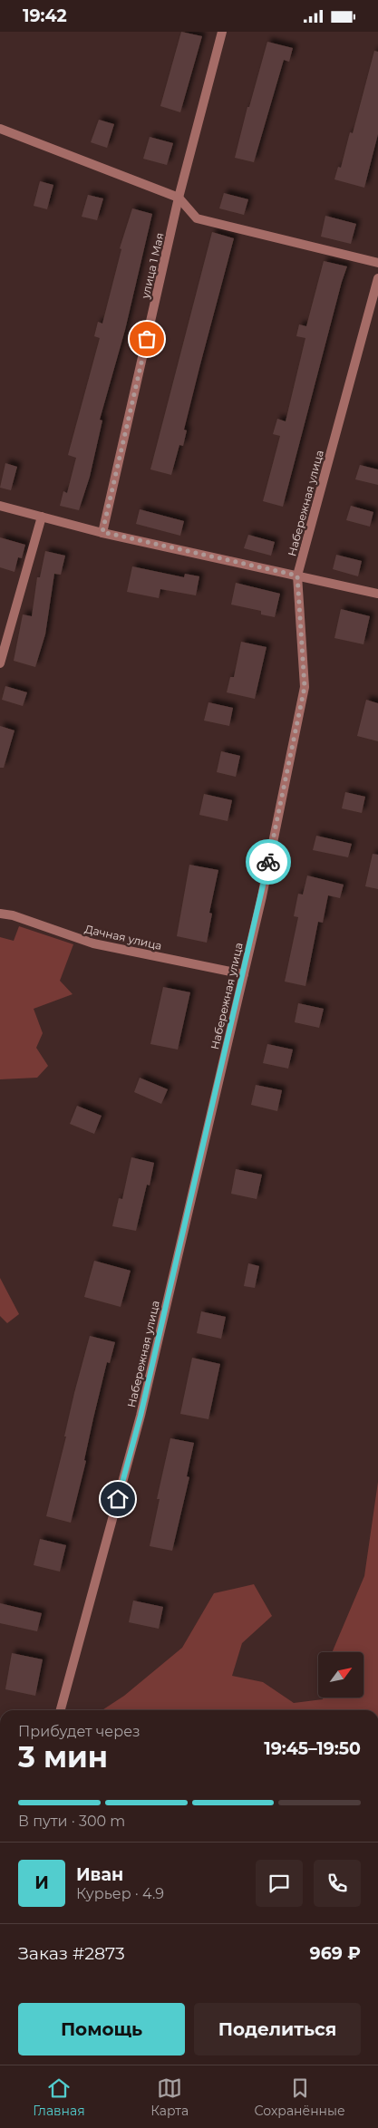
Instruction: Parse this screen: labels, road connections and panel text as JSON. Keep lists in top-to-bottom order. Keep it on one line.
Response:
{"streets":{"street":["улица 1 Мая","Набережная улица","Дачная улица"]},"crossings":[["Набережная улица","Дачная улица"]],"north":"top right","page":{"status":"19:42","heading":["3 мин","Прибудет через","19:45–19:50"],"panel":["Иван","Курьер · 4.9","Заказ #2873","969 ₽"],"bar":"В пути · 300 m","round":"И","buttons":["Помощь","Поделиться"],"tabs":["Главная","Карта","Сохранённые"]}}
